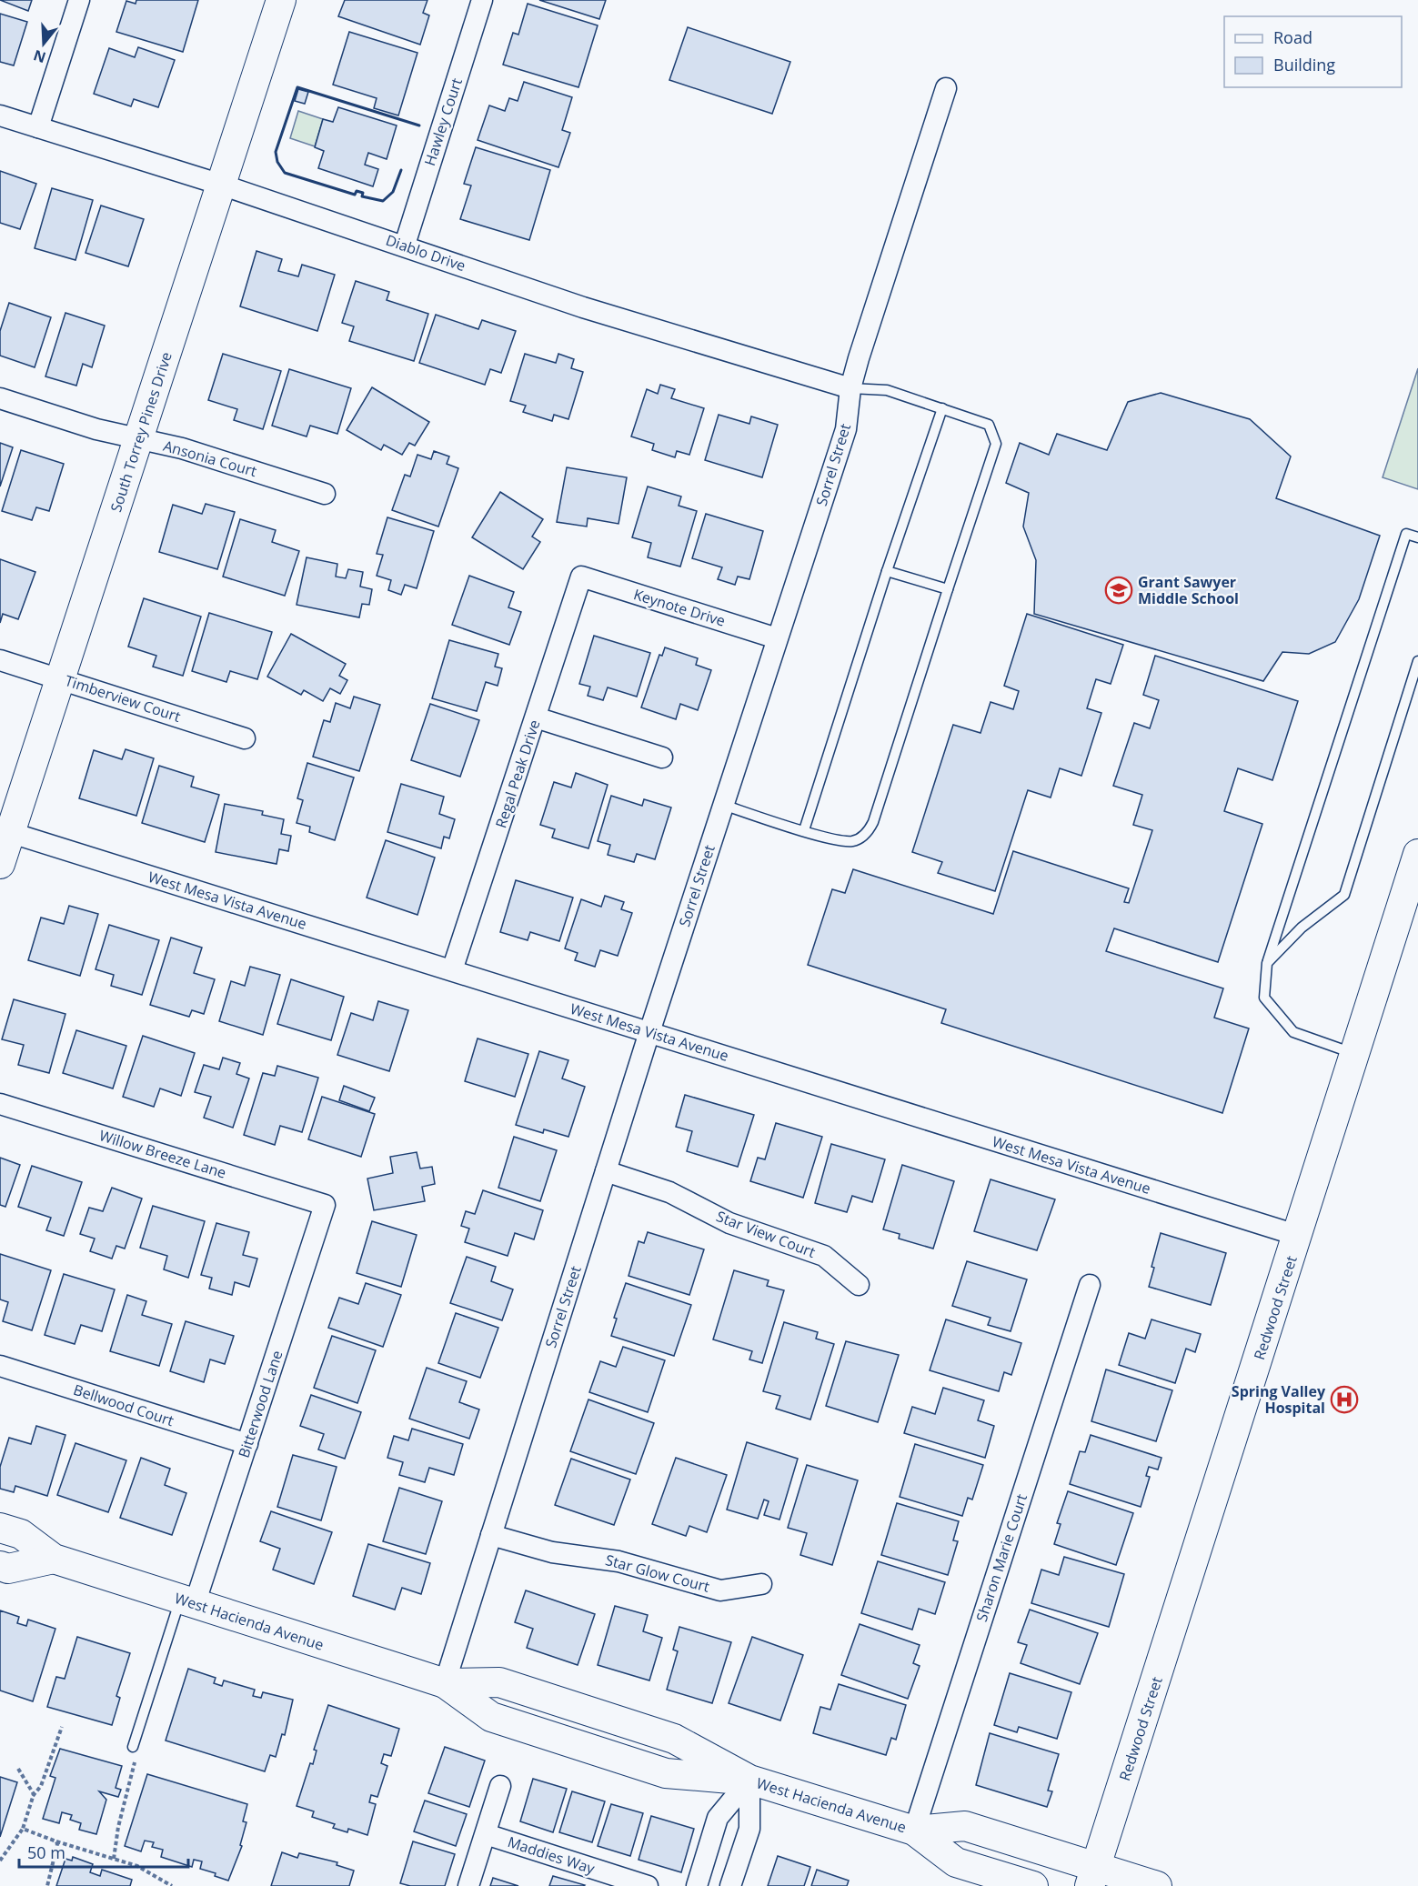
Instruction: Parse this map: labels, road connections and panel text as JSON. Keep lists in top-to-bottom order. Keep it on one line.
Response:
{"streets":{"main road":["South Torrey Pines Drive","Redwood Street","West Hacienda Avenue"],"street":["Hawley Court","Diablo Drive","Ansonia Court","Sorrel Street","Keynote Drive","Timberview Court","Regal Peak Drive","West Mesa Vista Avenue","Willow Breeze Lane","Star View Court","Bitterwood Lane","Bellwood Court","Sharon Marie Court","Star Glow Court","Maddies Way"]},"crossings":[["Hawley Court","Diablo Drive"],["Diablo Drive","South Torrey Pines Drive"],["Diablo Drive","Sorrel Street"],["South Torrey Pines Drive","Ansonia Court"],["South Torrey Pines Drive","Timberview Court"],["South Torrey Pines Drive","West Mesa Vista Avenue"],["Sorrel Street","Keynote Drive"],["Sorrel Street","West Mesa Vista Avenue"],["Sorrel Street","Star View Court"],["Sorrel Street","Star Glow Court"],["Sorrel Street","West Hacienda Avenue"],["Keynote Drive","Regal Peak Drive"],["Regal Peak Drive","West Mesa Vista Avenue"],["West Mesa Vista Avenue","Redwood Street"],["Willow Breeze Lane","Bitterwood Lane"],["Redwood Street","West Hacienda Avenue"],["Bitterwood Lane","Bellwood Court"],["Bitterwood Lane","West Hacienda Avenue"],["Sharon Marie Court","West Hacienda Avenue"]],"places":{"school or university":["Grant Sawyer Middle School"],"hospital":["Spring Valley Hospital"]},"legend":["Road","Building"],"scale_bar":"50 m","north":"bottom"}
